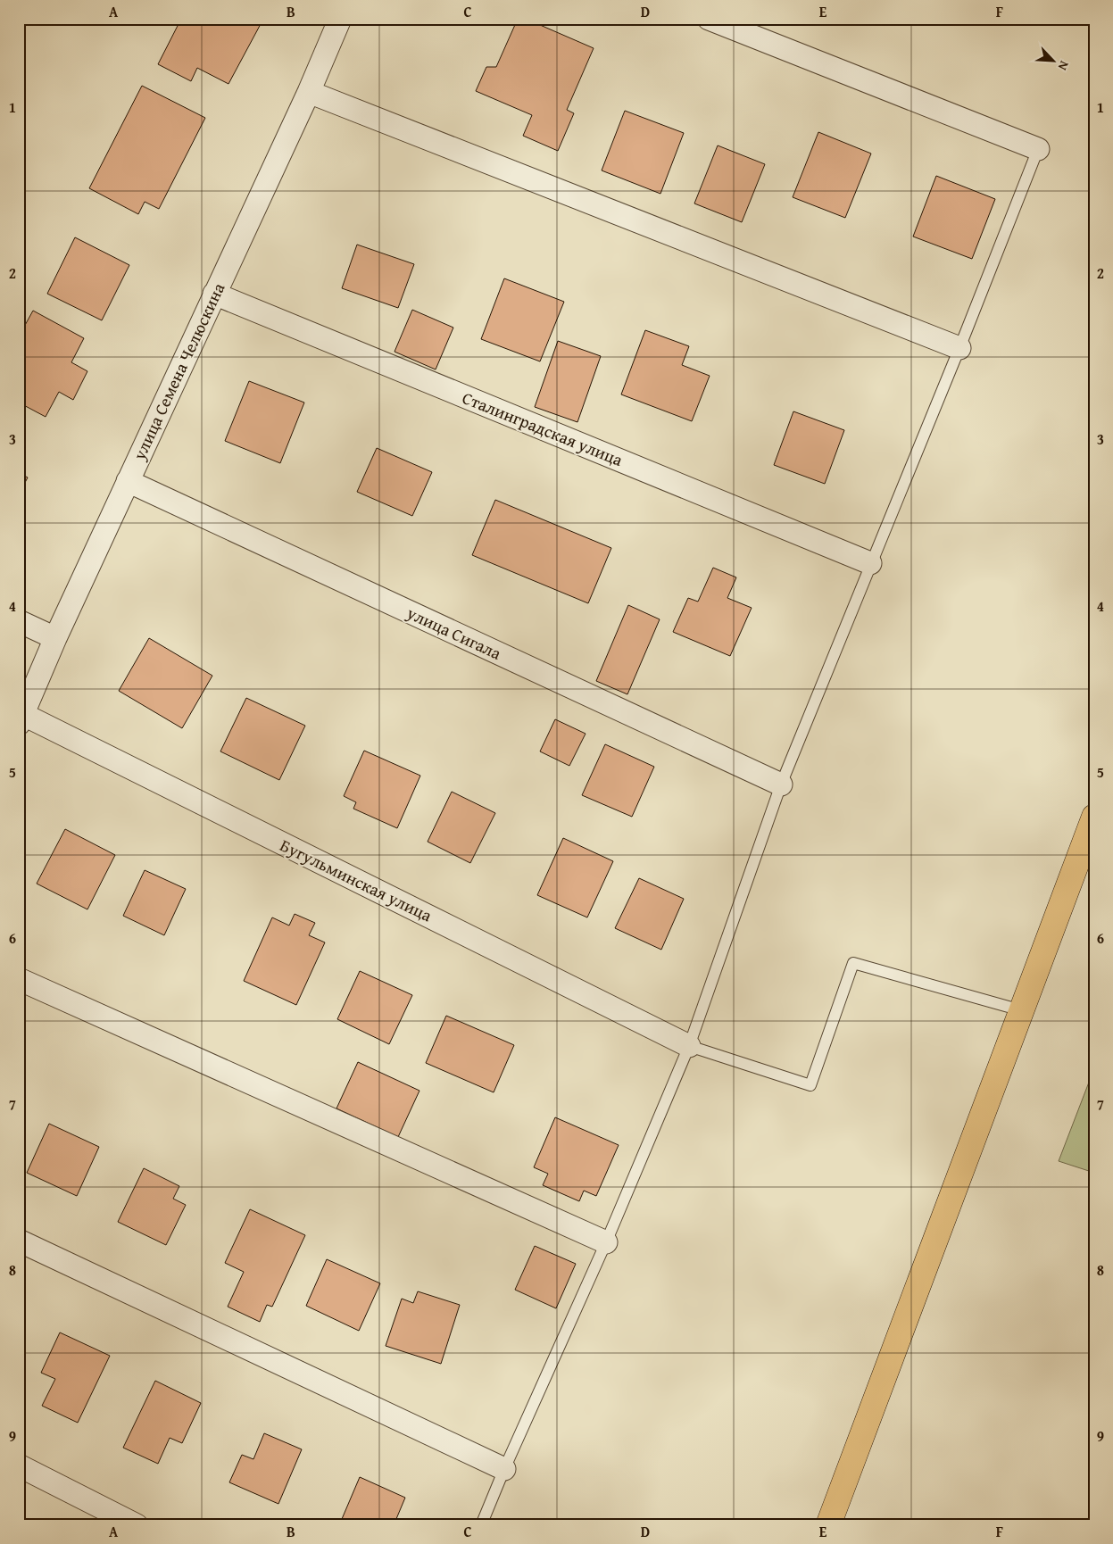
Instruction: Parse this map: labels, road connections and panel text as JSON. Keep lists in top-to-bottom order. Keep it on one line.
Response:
{"streets":{"street":["улица Семена Челюскина","Сталинградская улица","улица Сигала","Бугульминская улица"]},"crossings":[["улица Семена Челюскина","Сталинградская улица"],["улица Семена Челюскина","улица Сигала"],["улица Семена Челюскина","Бугульминская улица"]],"north":"bottom right","grid":{"columns":["A","B","C","D","E","F"],"rows":["1","2","3","4","5","6","7","8","9"]}}
